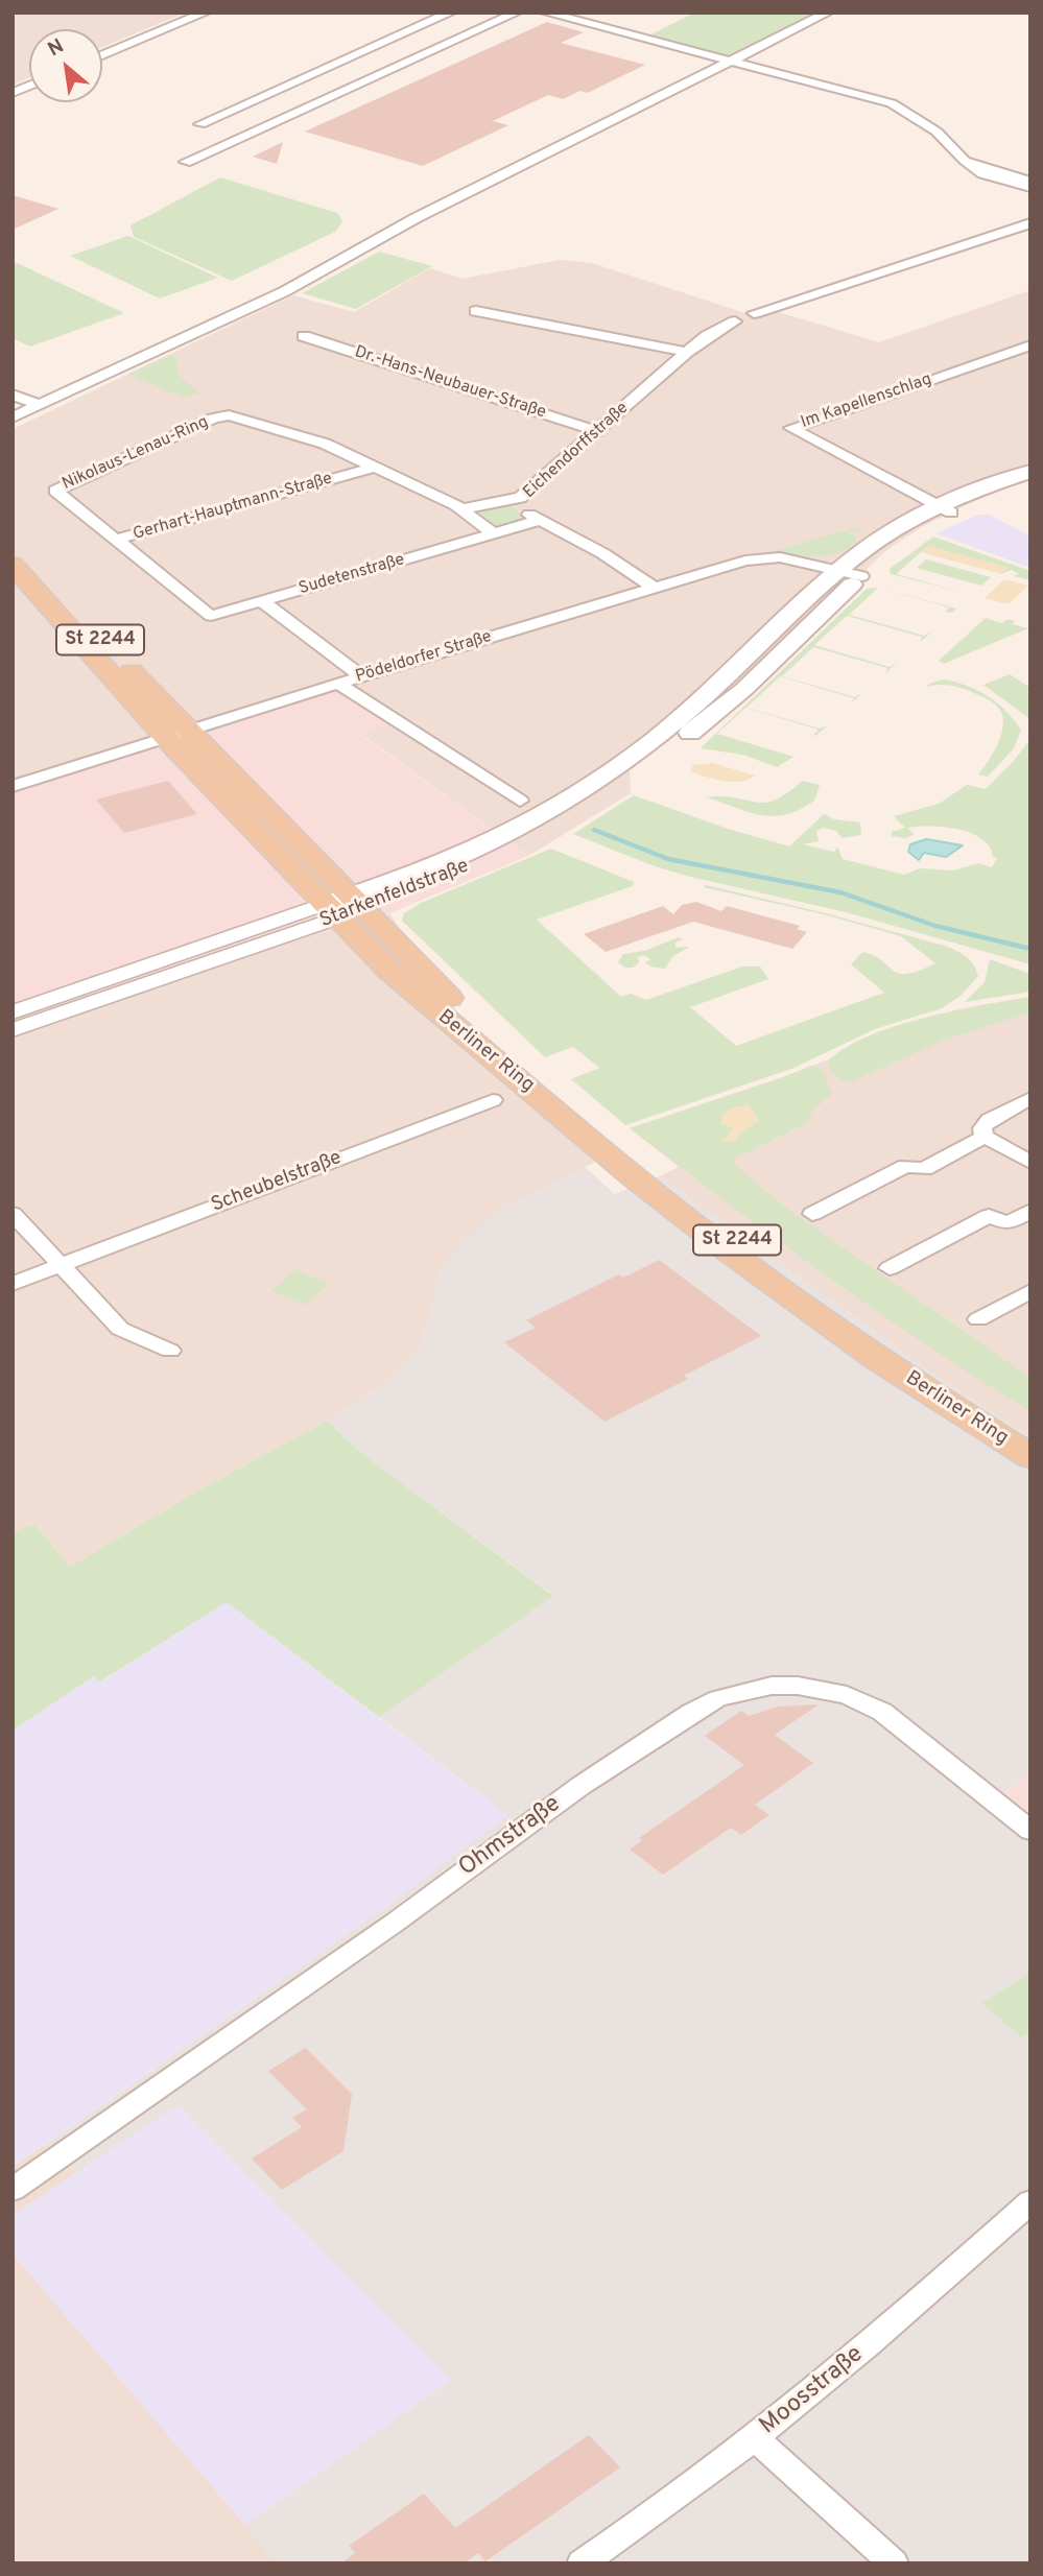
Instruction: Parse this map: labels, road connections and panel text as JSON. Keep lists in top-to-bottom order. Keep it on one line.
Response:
{"streets":{"main road":["St 2244","Starkenfeldstraße","Berliner Ring"],"street":["Dr.-Hans-Neubauer-Straße","Im Kapellenschlag","Eichendorffstraße","Nikolaus-Lenau-Ring","Gerhart-Hauptmann-Straße","Sudetenstraße","Pödeldorfer Straße","Scheubelstraße","Ohmstraße","Moosstraße"]},"crossings":[["Dr.-Hans-Neubauer-Straße","Eichendorffstraße"],["Eichendorffstraße","Sudetenstraße"],["Eichendorffstraße","Pödeldorfer Straße"],["Nikolaus-Lenau-Ring","Gerhart-Hauptmann-Straße"],["Gerhart-Hauptmann-Straße","Sudetenstraße"],["Pödeldorfer Straße","Starkenfeldstraße"],["Pödeldorfer Straße","Berliner Ring"],["Starkenfeldstraße","Berliner Ring"]],"north":"top left"}
